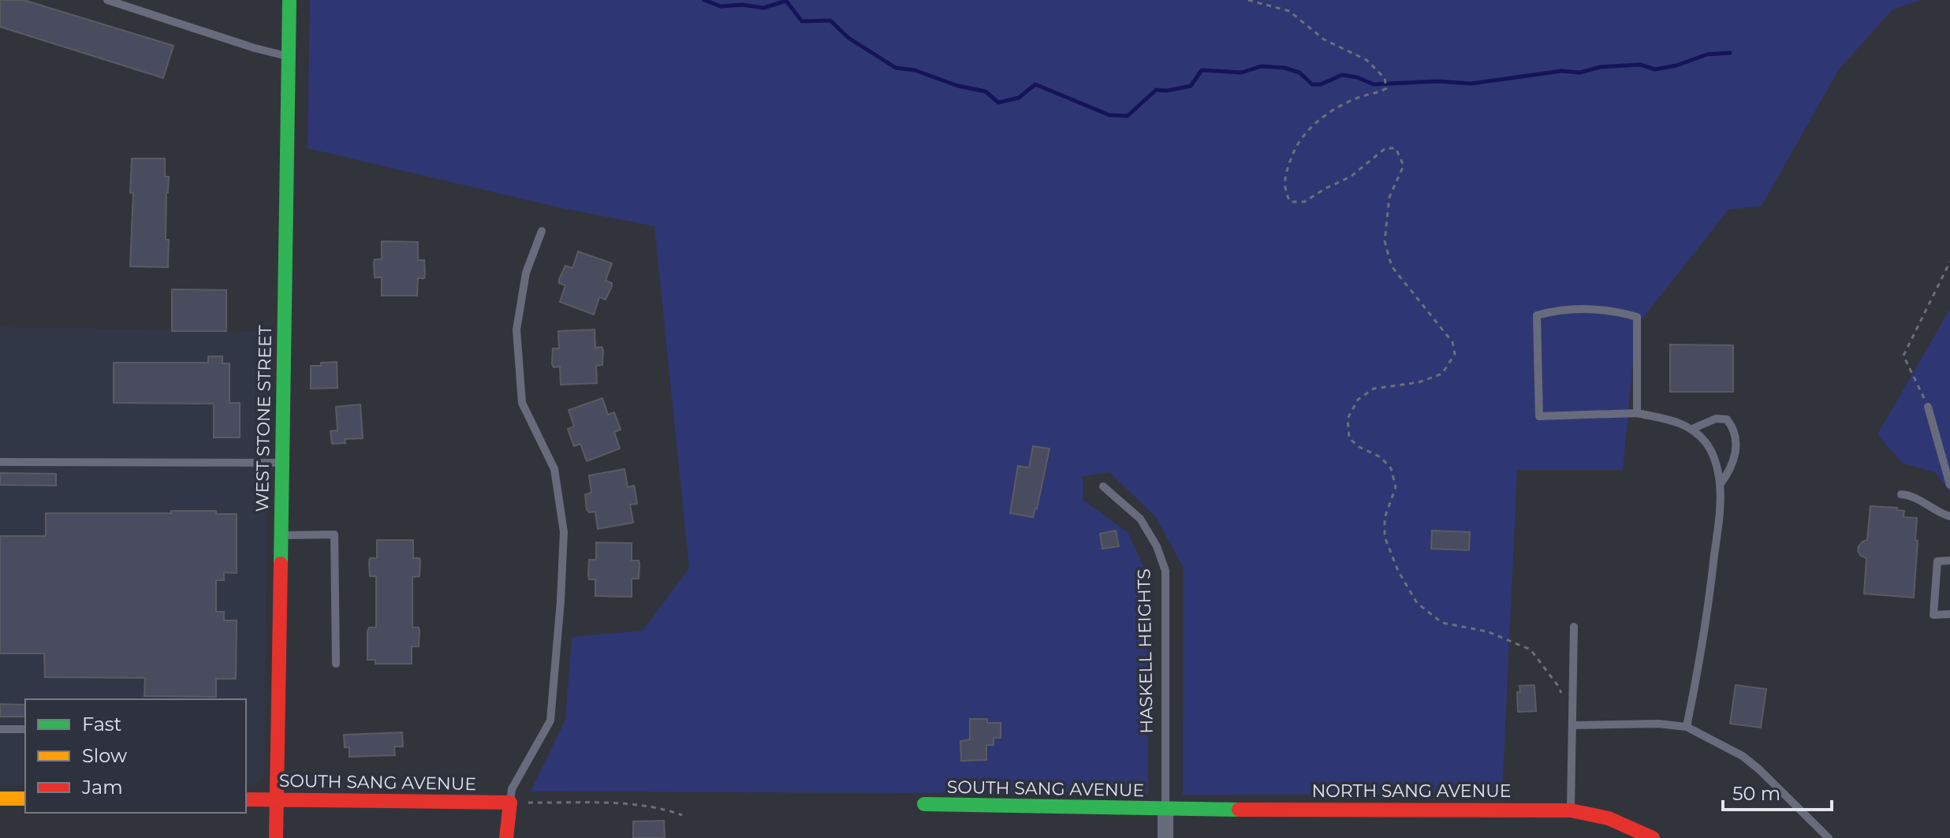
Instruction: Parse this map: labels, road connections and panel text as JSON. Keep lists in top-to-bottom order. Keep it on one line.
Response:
{"streets":{"street":["WEST STONE STREET","HASKELL HEIGHTS","SOUTH SANG AVENUE","NORTH SANG AVENUE"]},"crossings":[["WEST STONE STREET","SOUTH SANG AVENUE"],["HASKELL HEIGHTS","SOUTH SANG AVENUE"],["HASKELL HEIGHTS","NORTH SANG AVENUE"],["SOUTH SANG AVENUE","NORTH SANG AVENUE"]],"legend":["Fast","Slow","Jam"],"scale_bar":"50 m"}
